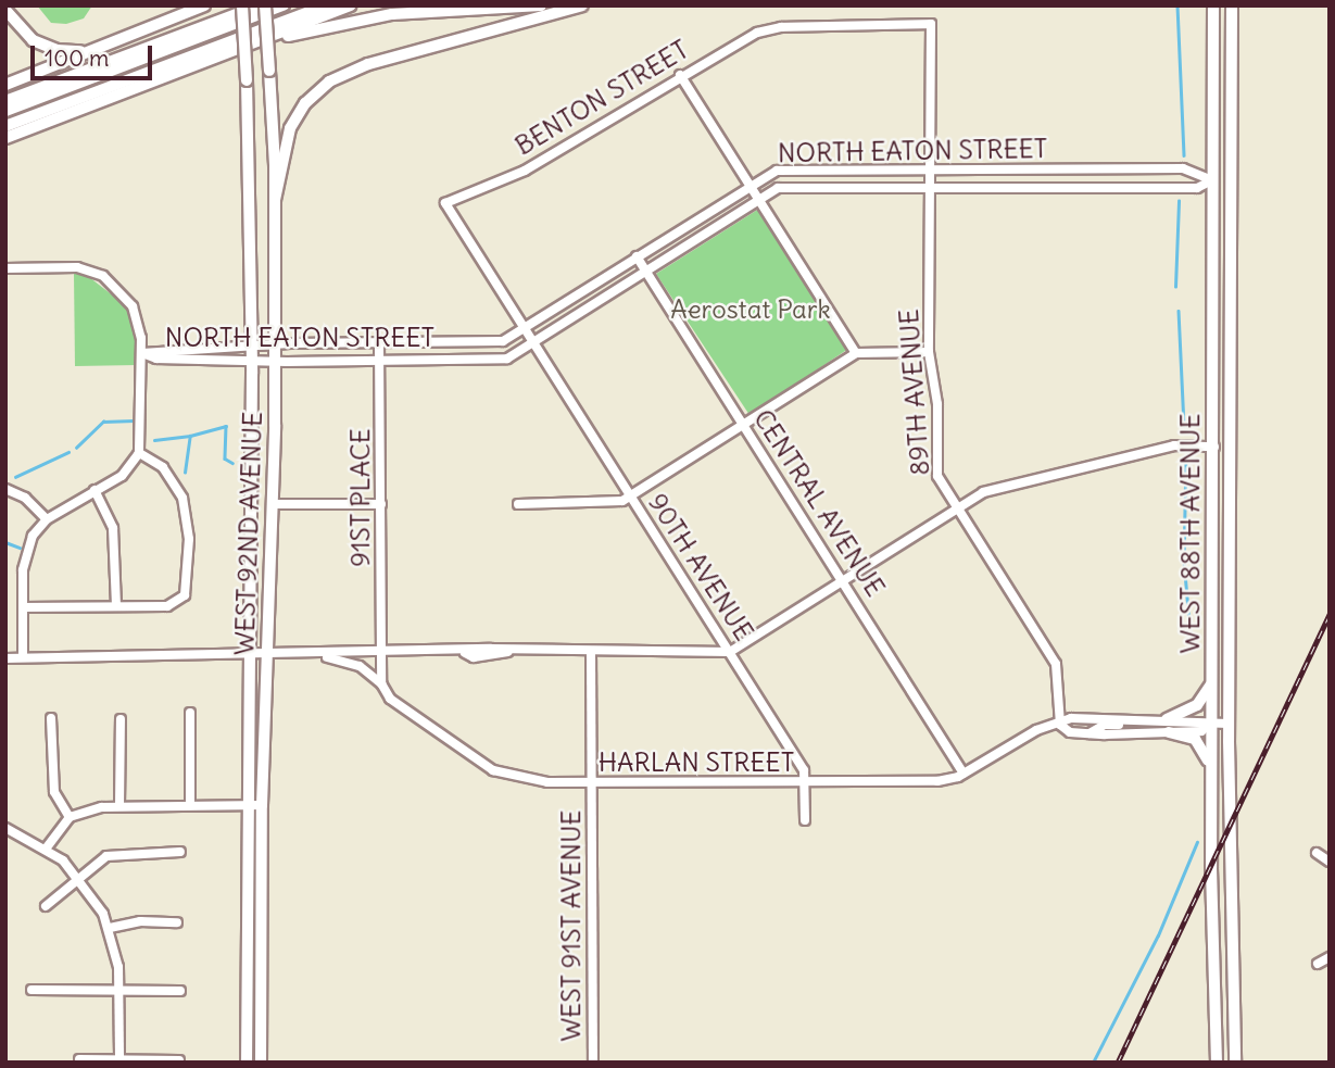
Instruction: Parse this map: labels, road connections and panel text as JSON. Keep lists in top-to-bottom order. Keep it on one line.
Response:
{"streets":{"main road":["WEST 92ND AVENUE","WEST 88TH AVENUE"],"street":["BENTON STREET","NORTH EATON STREET","89TH AVENUE","91ST PLACE","CENTRAL AVENUE","90TH AVENUE","HARLAN STREET","WEST 91ST AVENUE"]},"crossings":[["BENTON STREET","NORTH EATON STREET"],["BENTON STREET","89TH AVENUE"],["BENTON STREET","90TH AVENUE"],["NORTH EATON STREET","89TH AVENUE"],["NORTH EATON STREET","91ST PLACE"],["NORTH EATON STREET","CENTRAL AVENUE"],["NORTH EATON STREET","WEST 92ND AVENUE"],["NORTH EATON STREET","WEST 88TH AVENUE"],["NORTH EATON STREET","90TH AVENUE"],["89TH AVENUE","HARLAN STREET"],["CENTRAL AVENUE","HARLAN STREET"],["WEST 88TH AVENUE","HARLAN STREET"],["90TH AVENUE","HARLAN STREET"],["HARLAN STREET","WEST 91ST AVENUE"]],"parks":["Aerostat Park"],"scale_bar":"100 m"}
